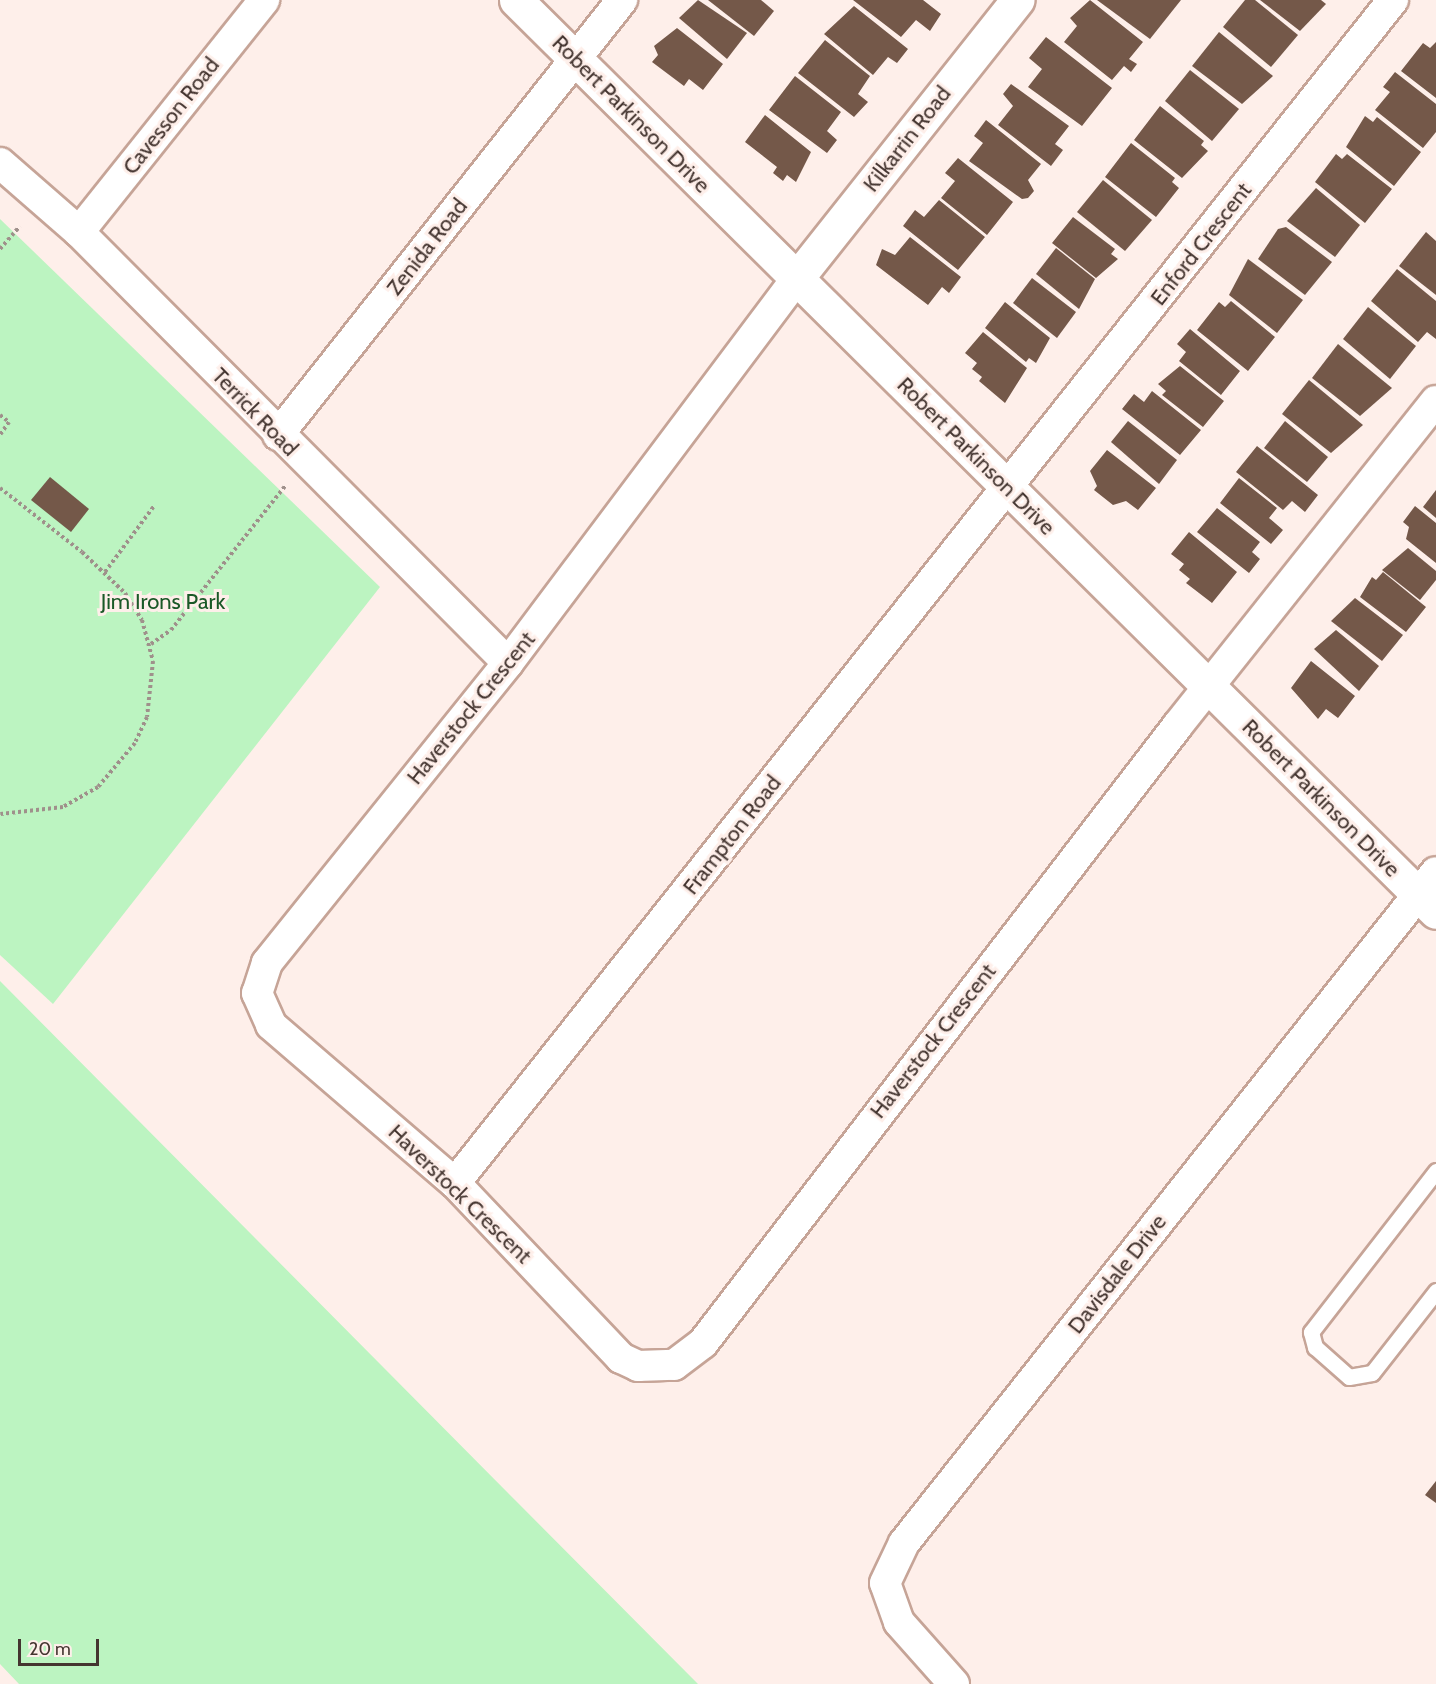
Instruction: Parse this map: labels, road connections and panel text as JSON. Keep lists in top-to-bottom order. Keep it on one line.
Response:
{"streets":{"street":["Robert Parkinson Drive","Cavesson Road","Kilkarrin Road","Enford Crescent","Zenida Road","Terrick Road","Haverstock Crescent","Frampton Road","Davisdale Drive"]},"crossings":[["Robert Parkinson Drive","Kilkarrin Road"],["Robert Parkinson Drive","Enford Crescent"],["Robert Parkinson Drive","Zenida Road"],["Robert Parkinson Drive","Haverstock Crescent"],["Robert Parkinson Drive","Frampton Road"],["Robert Parkinson Drive","Davisdale Drive"],["Cavesson Road","Terrick Road"],["Kilkarrin Road","Haverstock Crescent"],["Enford Crescent","Frampton Road"],["Zenida Road","Terrick Road"],["Terrick Road","Haverstock Crescent"],["Haverstock Crescent","Frampton Road"]],"parks":["Jim Irons Park"],"scale_bar":"20 m"}
